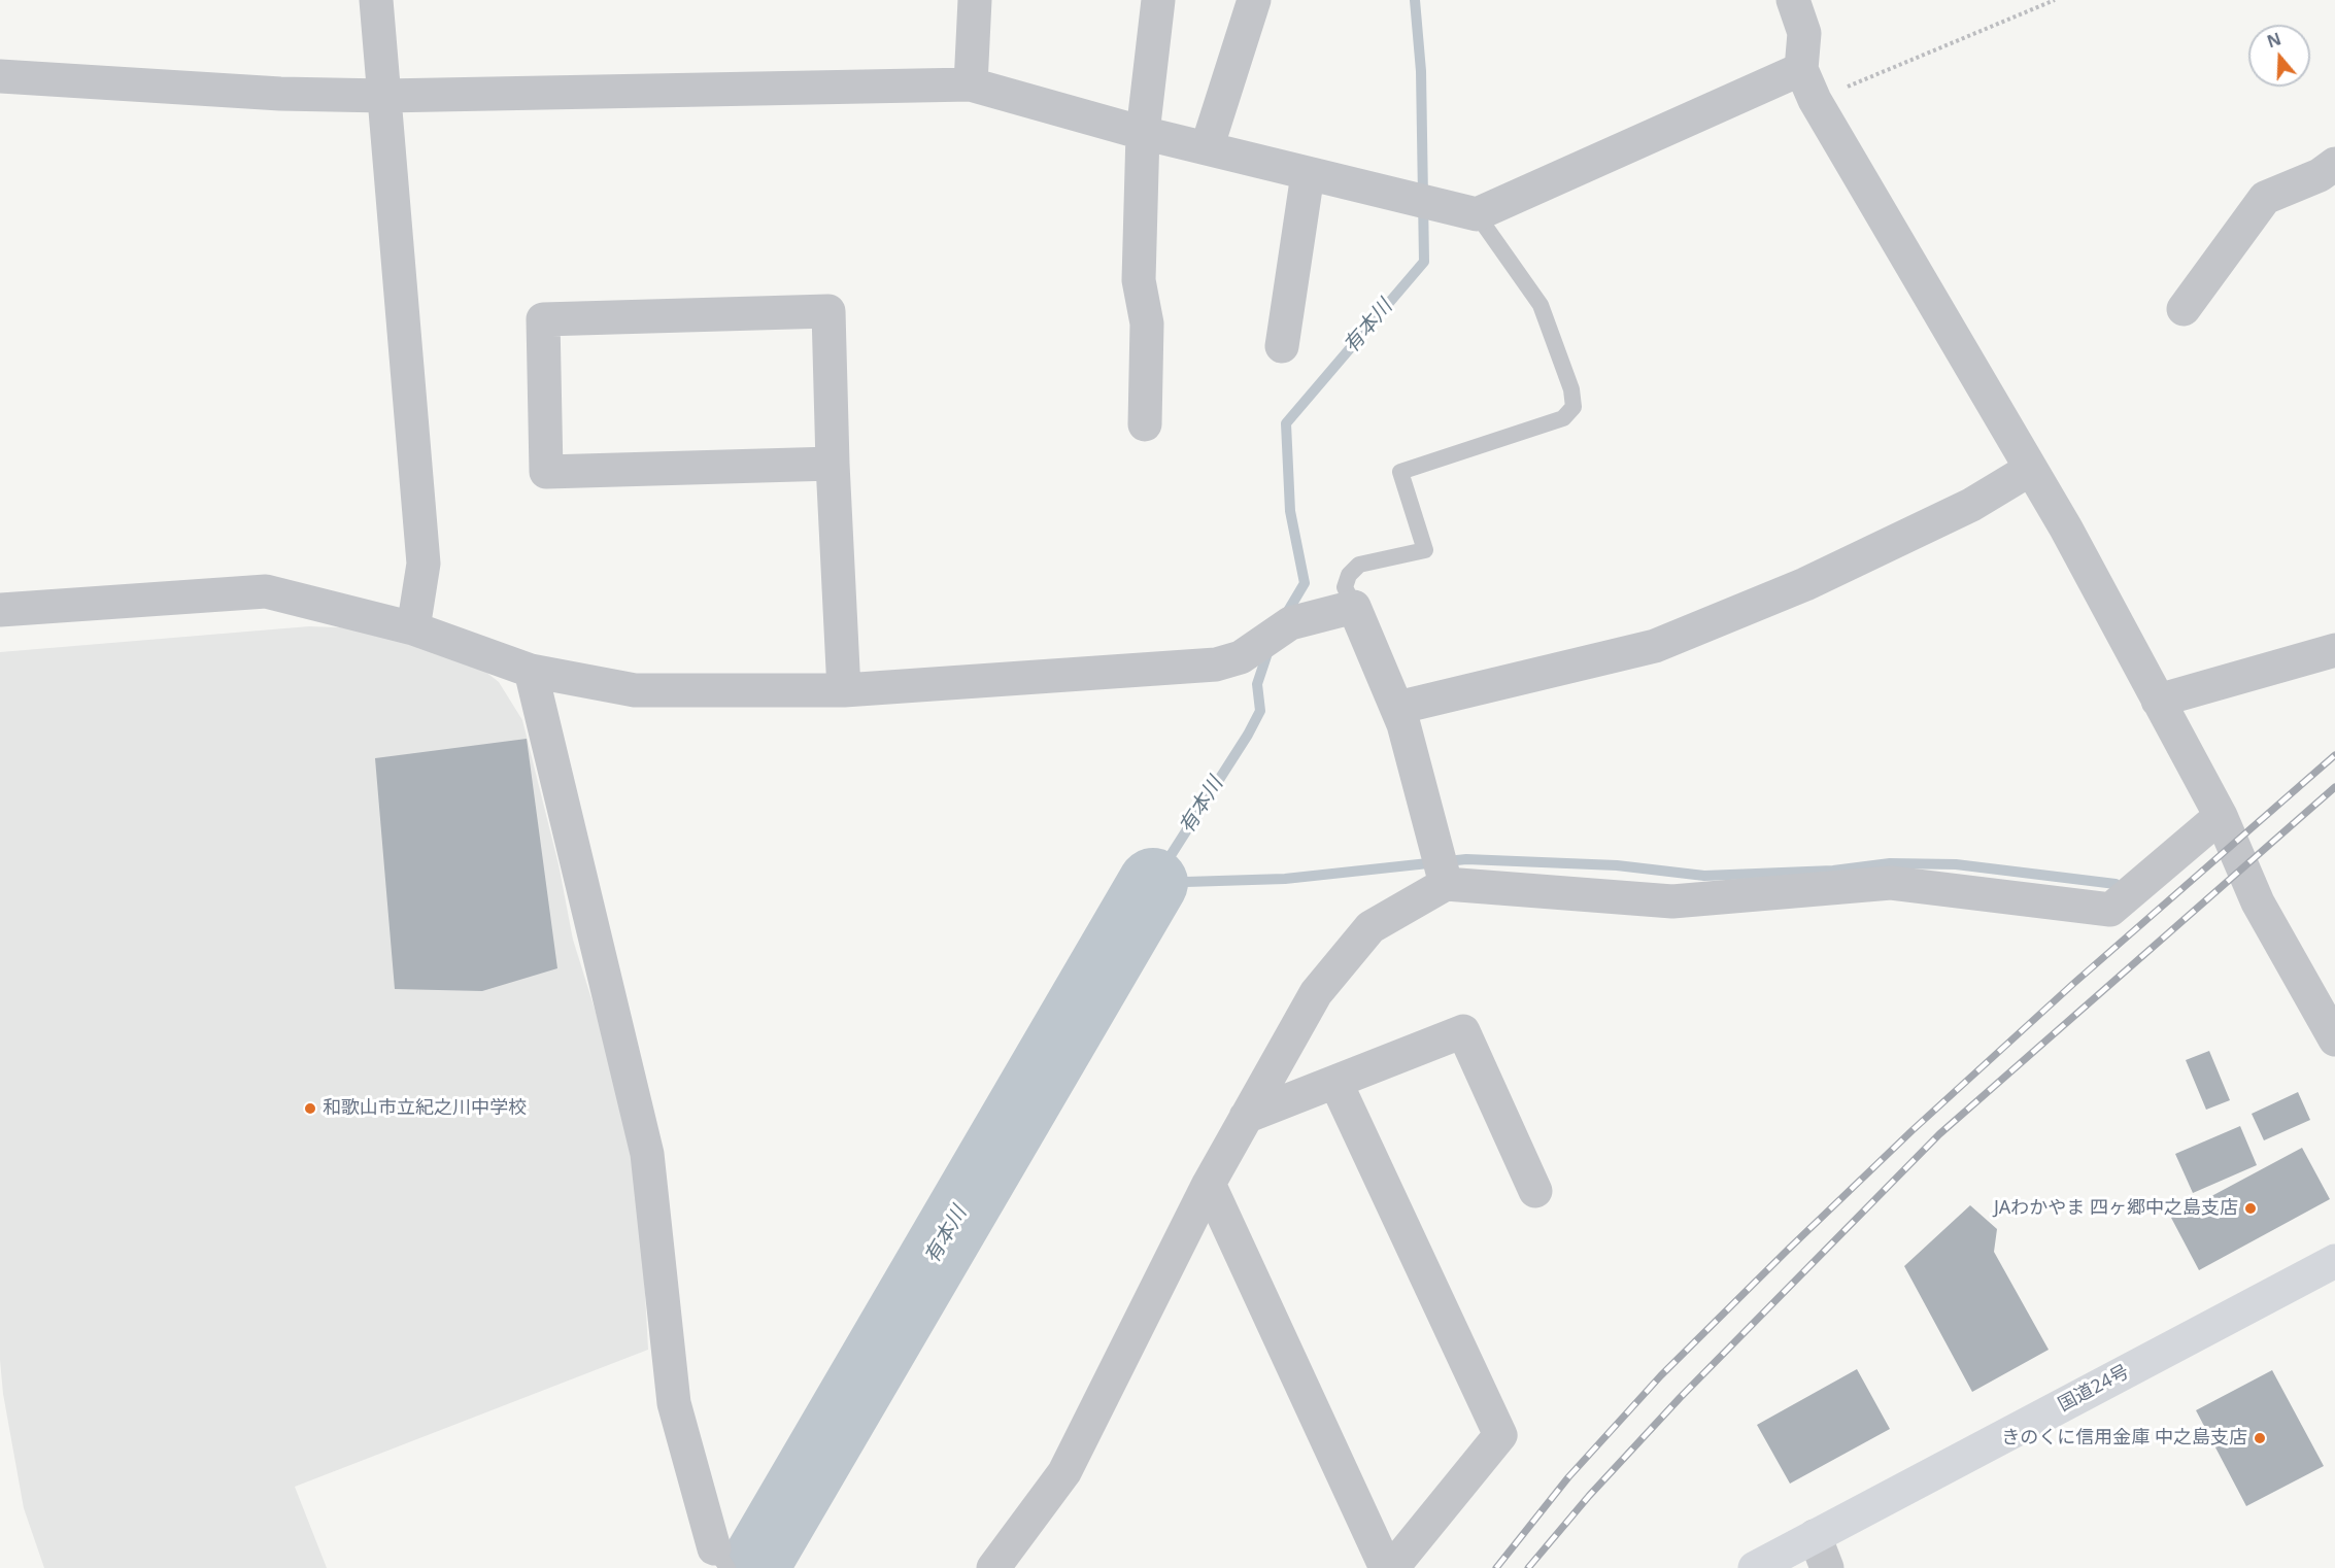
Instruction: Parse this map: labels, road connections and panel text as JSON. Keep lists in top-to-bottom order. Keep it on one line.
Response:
{"streets":{"highway":["国道24号"]},"water":["有本川"],"places":["和歌山市立紀之川中学校","JAわかやま 四ヶ郷中之島支店","きのくに信用金庫 中之島支店"],"north":"top"}
